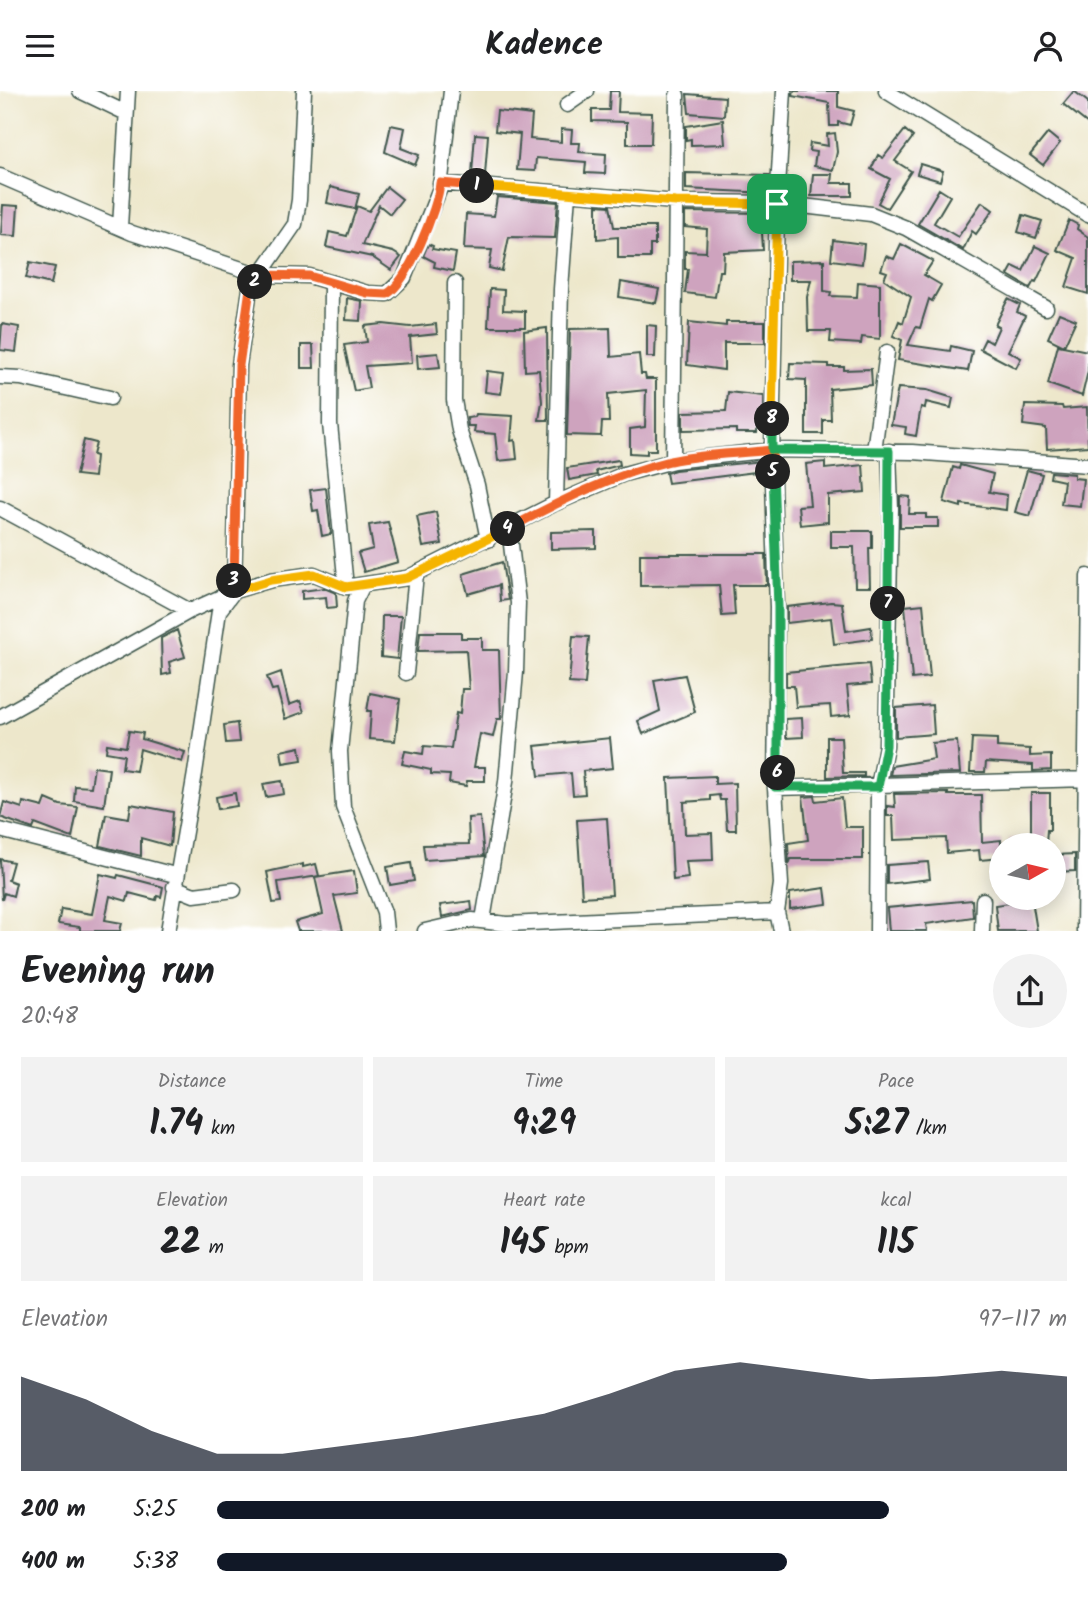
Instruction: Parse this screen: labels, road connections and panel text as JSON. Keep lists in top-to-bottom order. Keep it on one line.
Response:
{"north":"right","page":{"header":"Kadence","pins":["1","2","8","5","4","3","7","6"],"heading":["Evening run","20:48"],"stats":[["Distance","1.74 km"],["Time","9:29"],["Pace","5:27 /km"],["Elevation","22 m"],["Heart rate","145 bpm"],["kcal","115"]],"chart":["Elevation","97–117 m"],"list":[{"name":"200 m","note":"5:25"},{"name":"400 m","note":"5:38"}]}}
